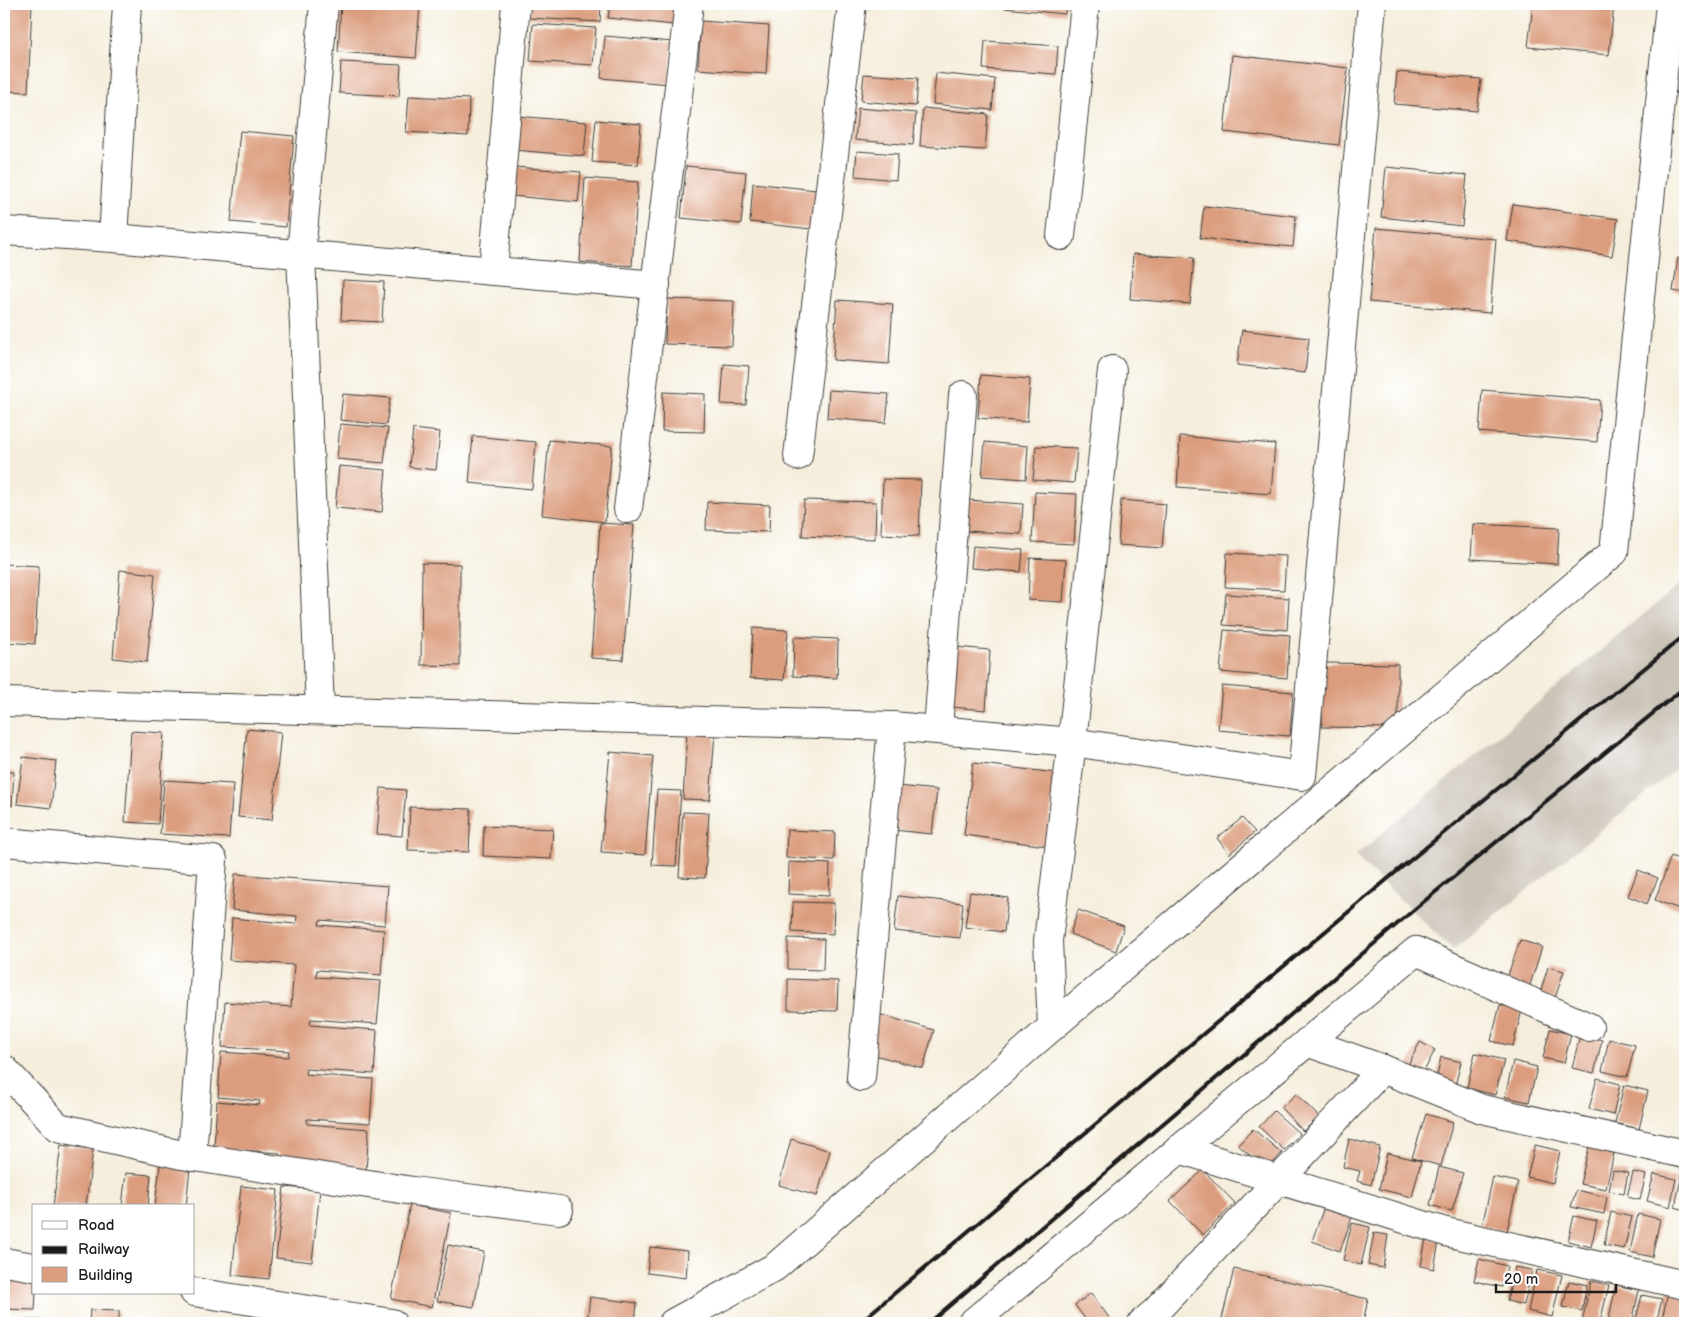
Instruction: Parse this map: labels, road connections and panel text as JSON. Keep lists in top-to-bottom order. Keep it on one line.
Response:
{"legend":["Road","Railway","Building"],"scale_bar":"20 m"}
